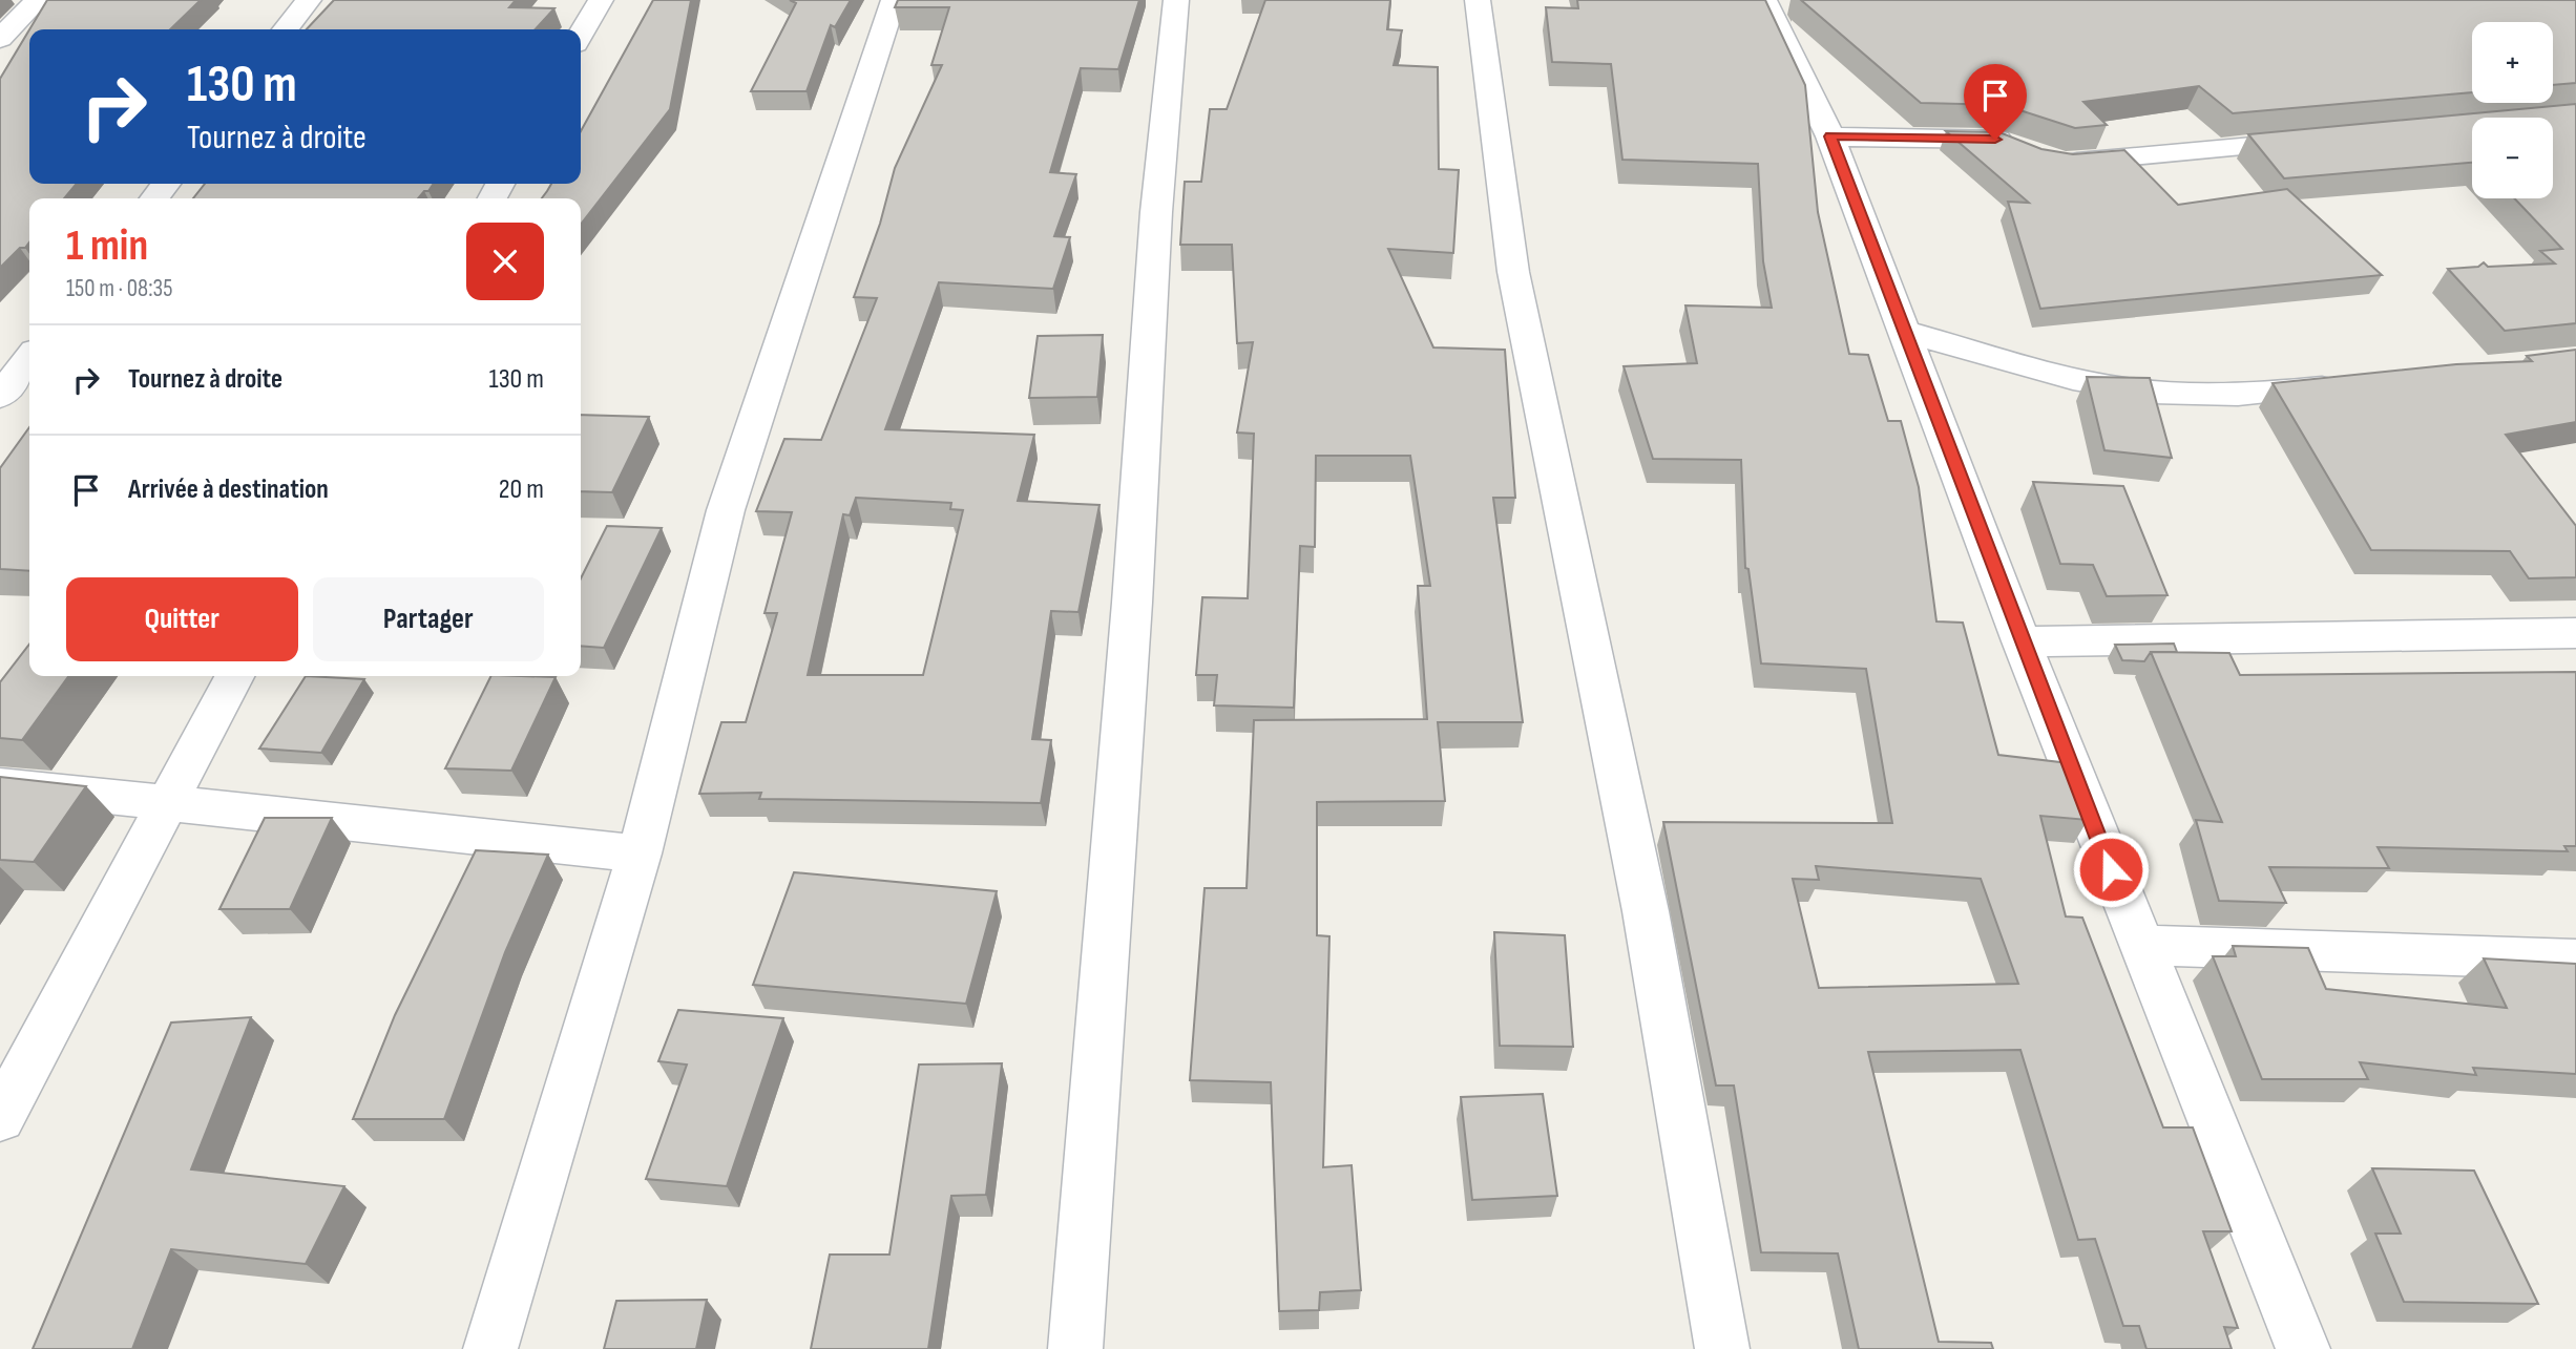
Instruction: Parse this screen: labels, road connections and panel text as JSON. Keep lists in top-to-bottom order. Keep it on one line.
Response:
{"page":{"map_buttons":["+","−"],"turn":["130 m","Tournez à droite"],"heading":["1 min","150 m · 08:35"],"list":[{"name":"Tournez à droite","value":"130 m"},{"name":"Arrivée à destination","value":"20 m"}],"buttons":["Quitter","Partager"]}}
